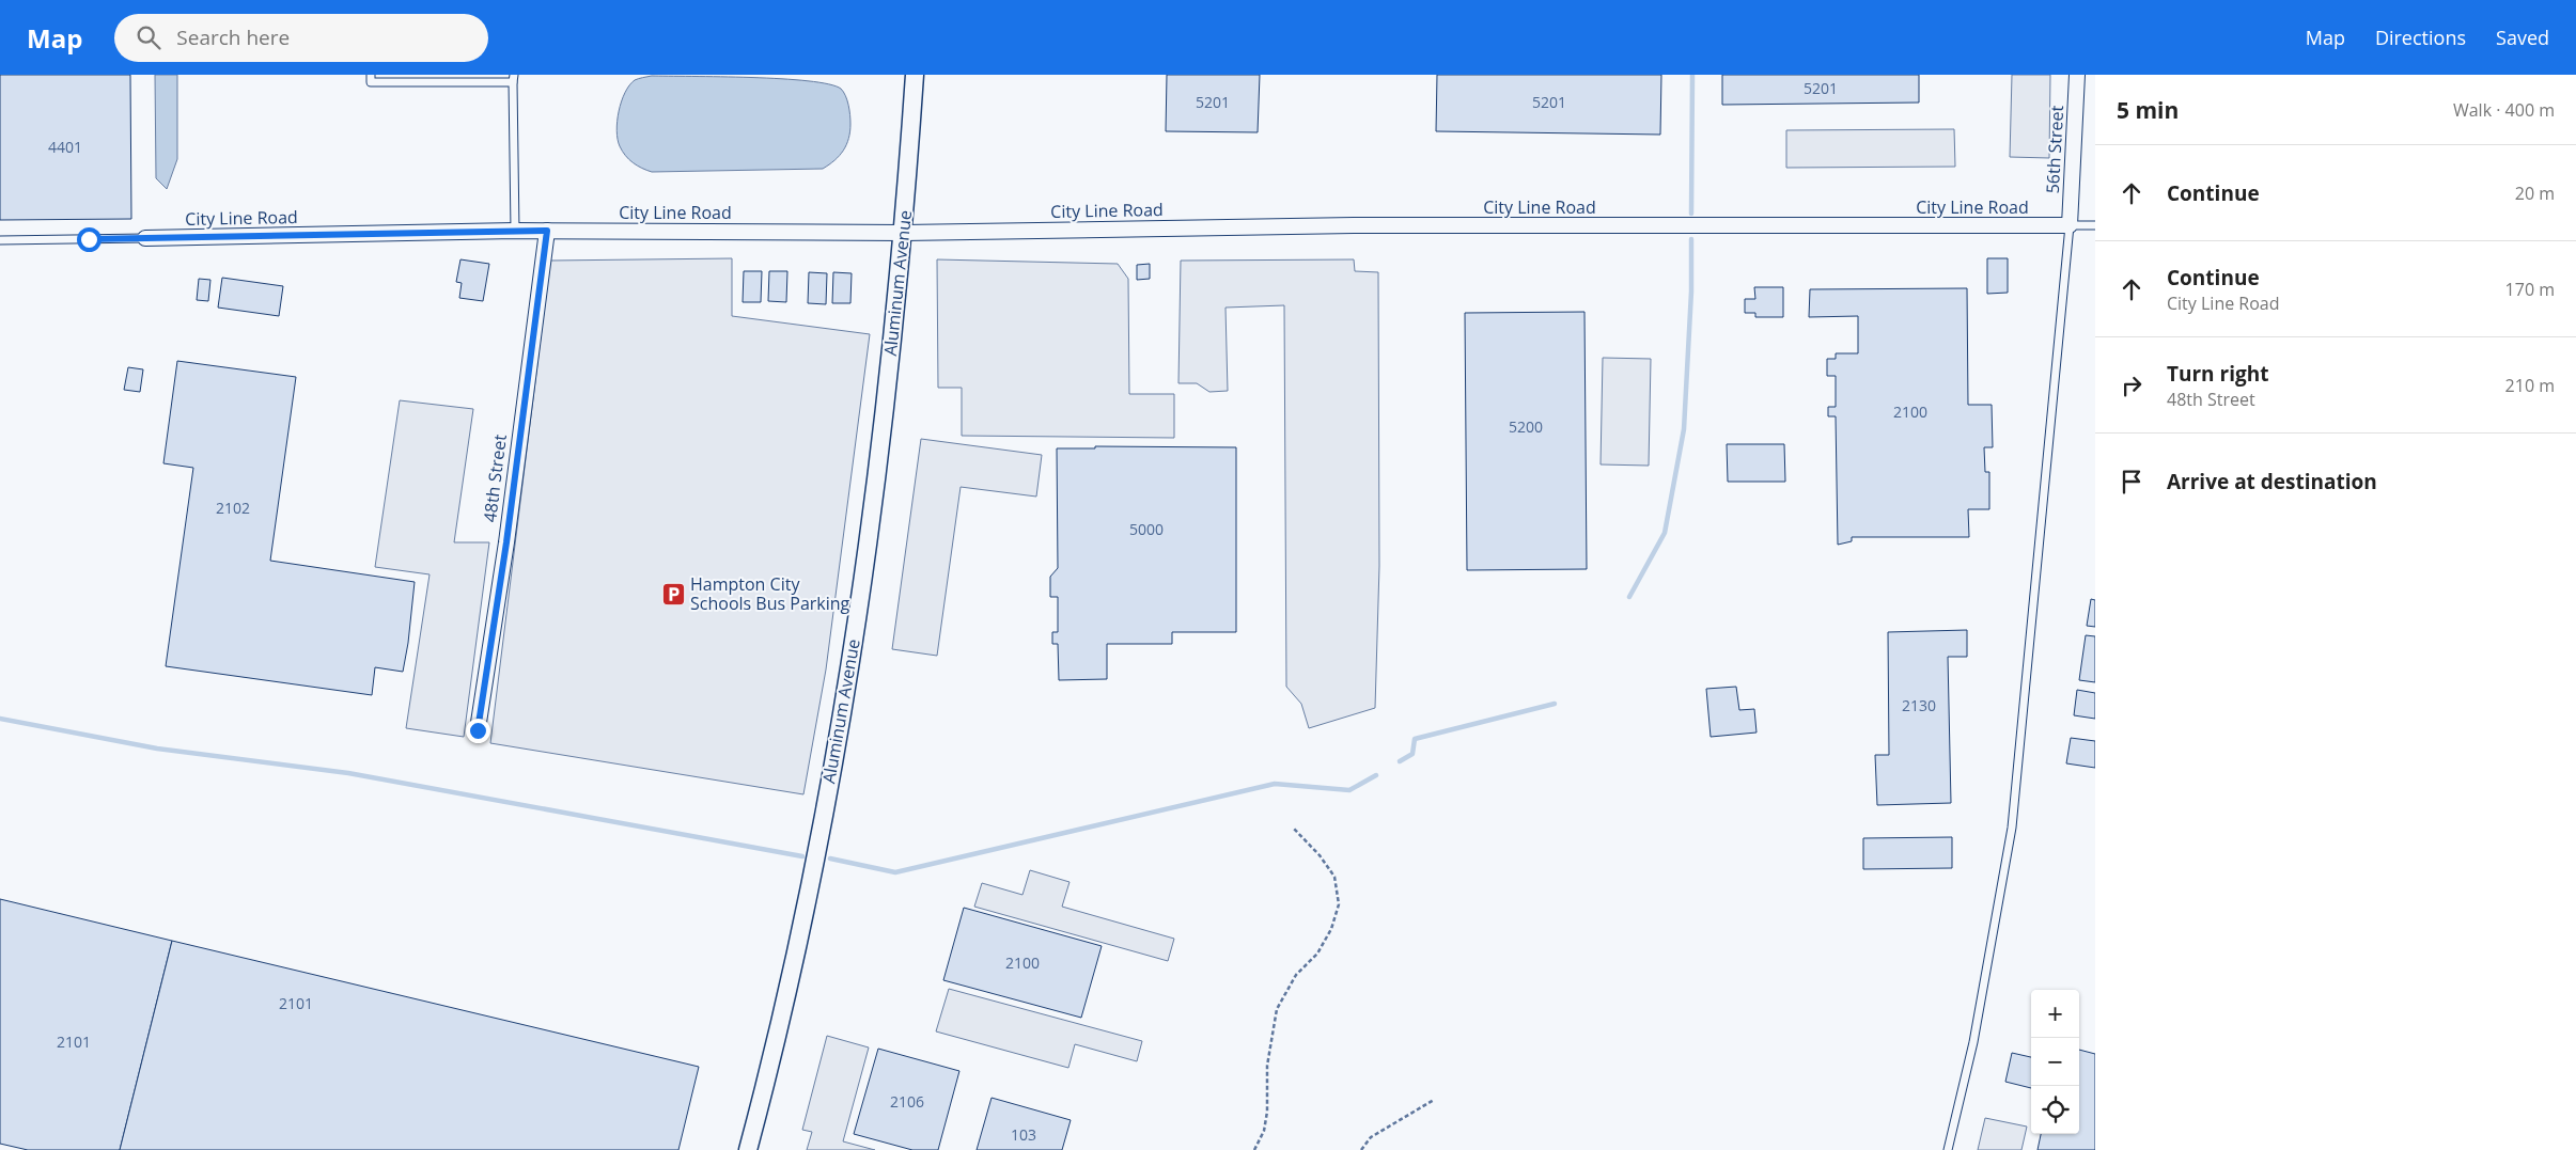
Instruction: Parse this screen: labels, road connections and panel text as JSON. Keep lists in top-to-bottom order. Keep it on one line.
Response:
{"streets":{"street":["56th Street","City Line Road","Aluminum Avenue","48th Street"]},"crossings":[["56th Street","City Line Road"],["City Line Road","Aluminum Avenue"],["City Line Road","48th Street"]],"places":{"parking":["Hampton City Schools Bus Parking"]},"house_numbers":["5201","5201","5201","4401","2100","5200","2102","5000","2130","2100","2101","2101","2106","103"],"page":{"header":"Map","search":"Search here","nav":["Map","Directions","Saved"],"heading":["5 min","Walk · 400 m"],"list":[["Continue","20 m"],["Continue","City Line Road","170 m"],["Turn right","48th Street","210 m"],"Arrive at destination"],"map_buttons":["+","−"]}}
